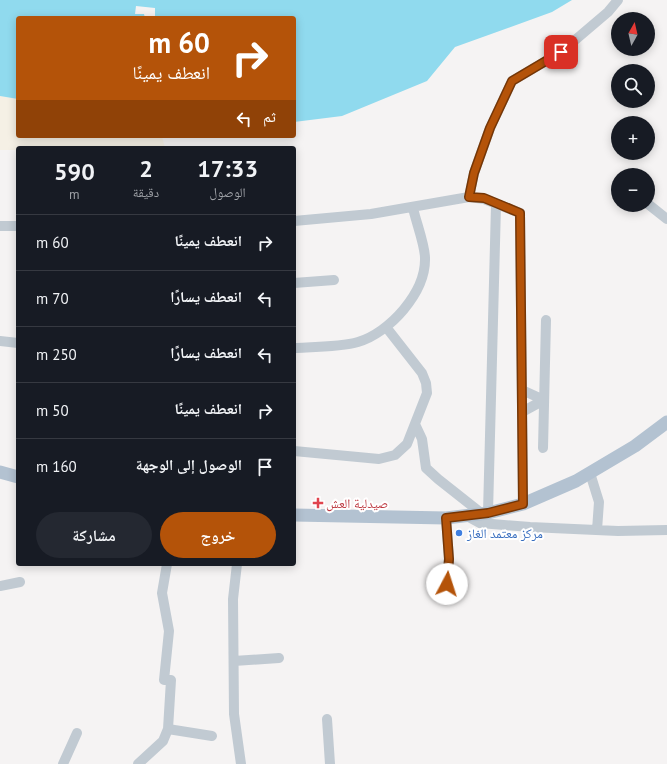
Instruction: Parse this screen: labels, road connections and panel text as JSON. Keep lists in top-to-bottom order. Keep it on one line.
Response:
{"places":{"health":["صيدلية العش"],"other":["مركز معتمد الغاز"]},"north":"top","page":{"map_buttons":["+","−"],"turn":["60 m","انعطف يمينًا"],"then":"ثم","eta":["17:33","الوصول","2","دقيقة","590","m"],"list":[{"name":"انعطف يمينًا","value":"60 m"},{"name":"انعطف يسارًا","value":"70 m"},{"name":"انعطف يسارًا","value":"250 m"},{"name":"انعطف يمينًا","value":"50 m"},{"name":"الوصول إلى الوجهة","value":"160 m"}],"buttons":["خروج","مشاركة"]}}
